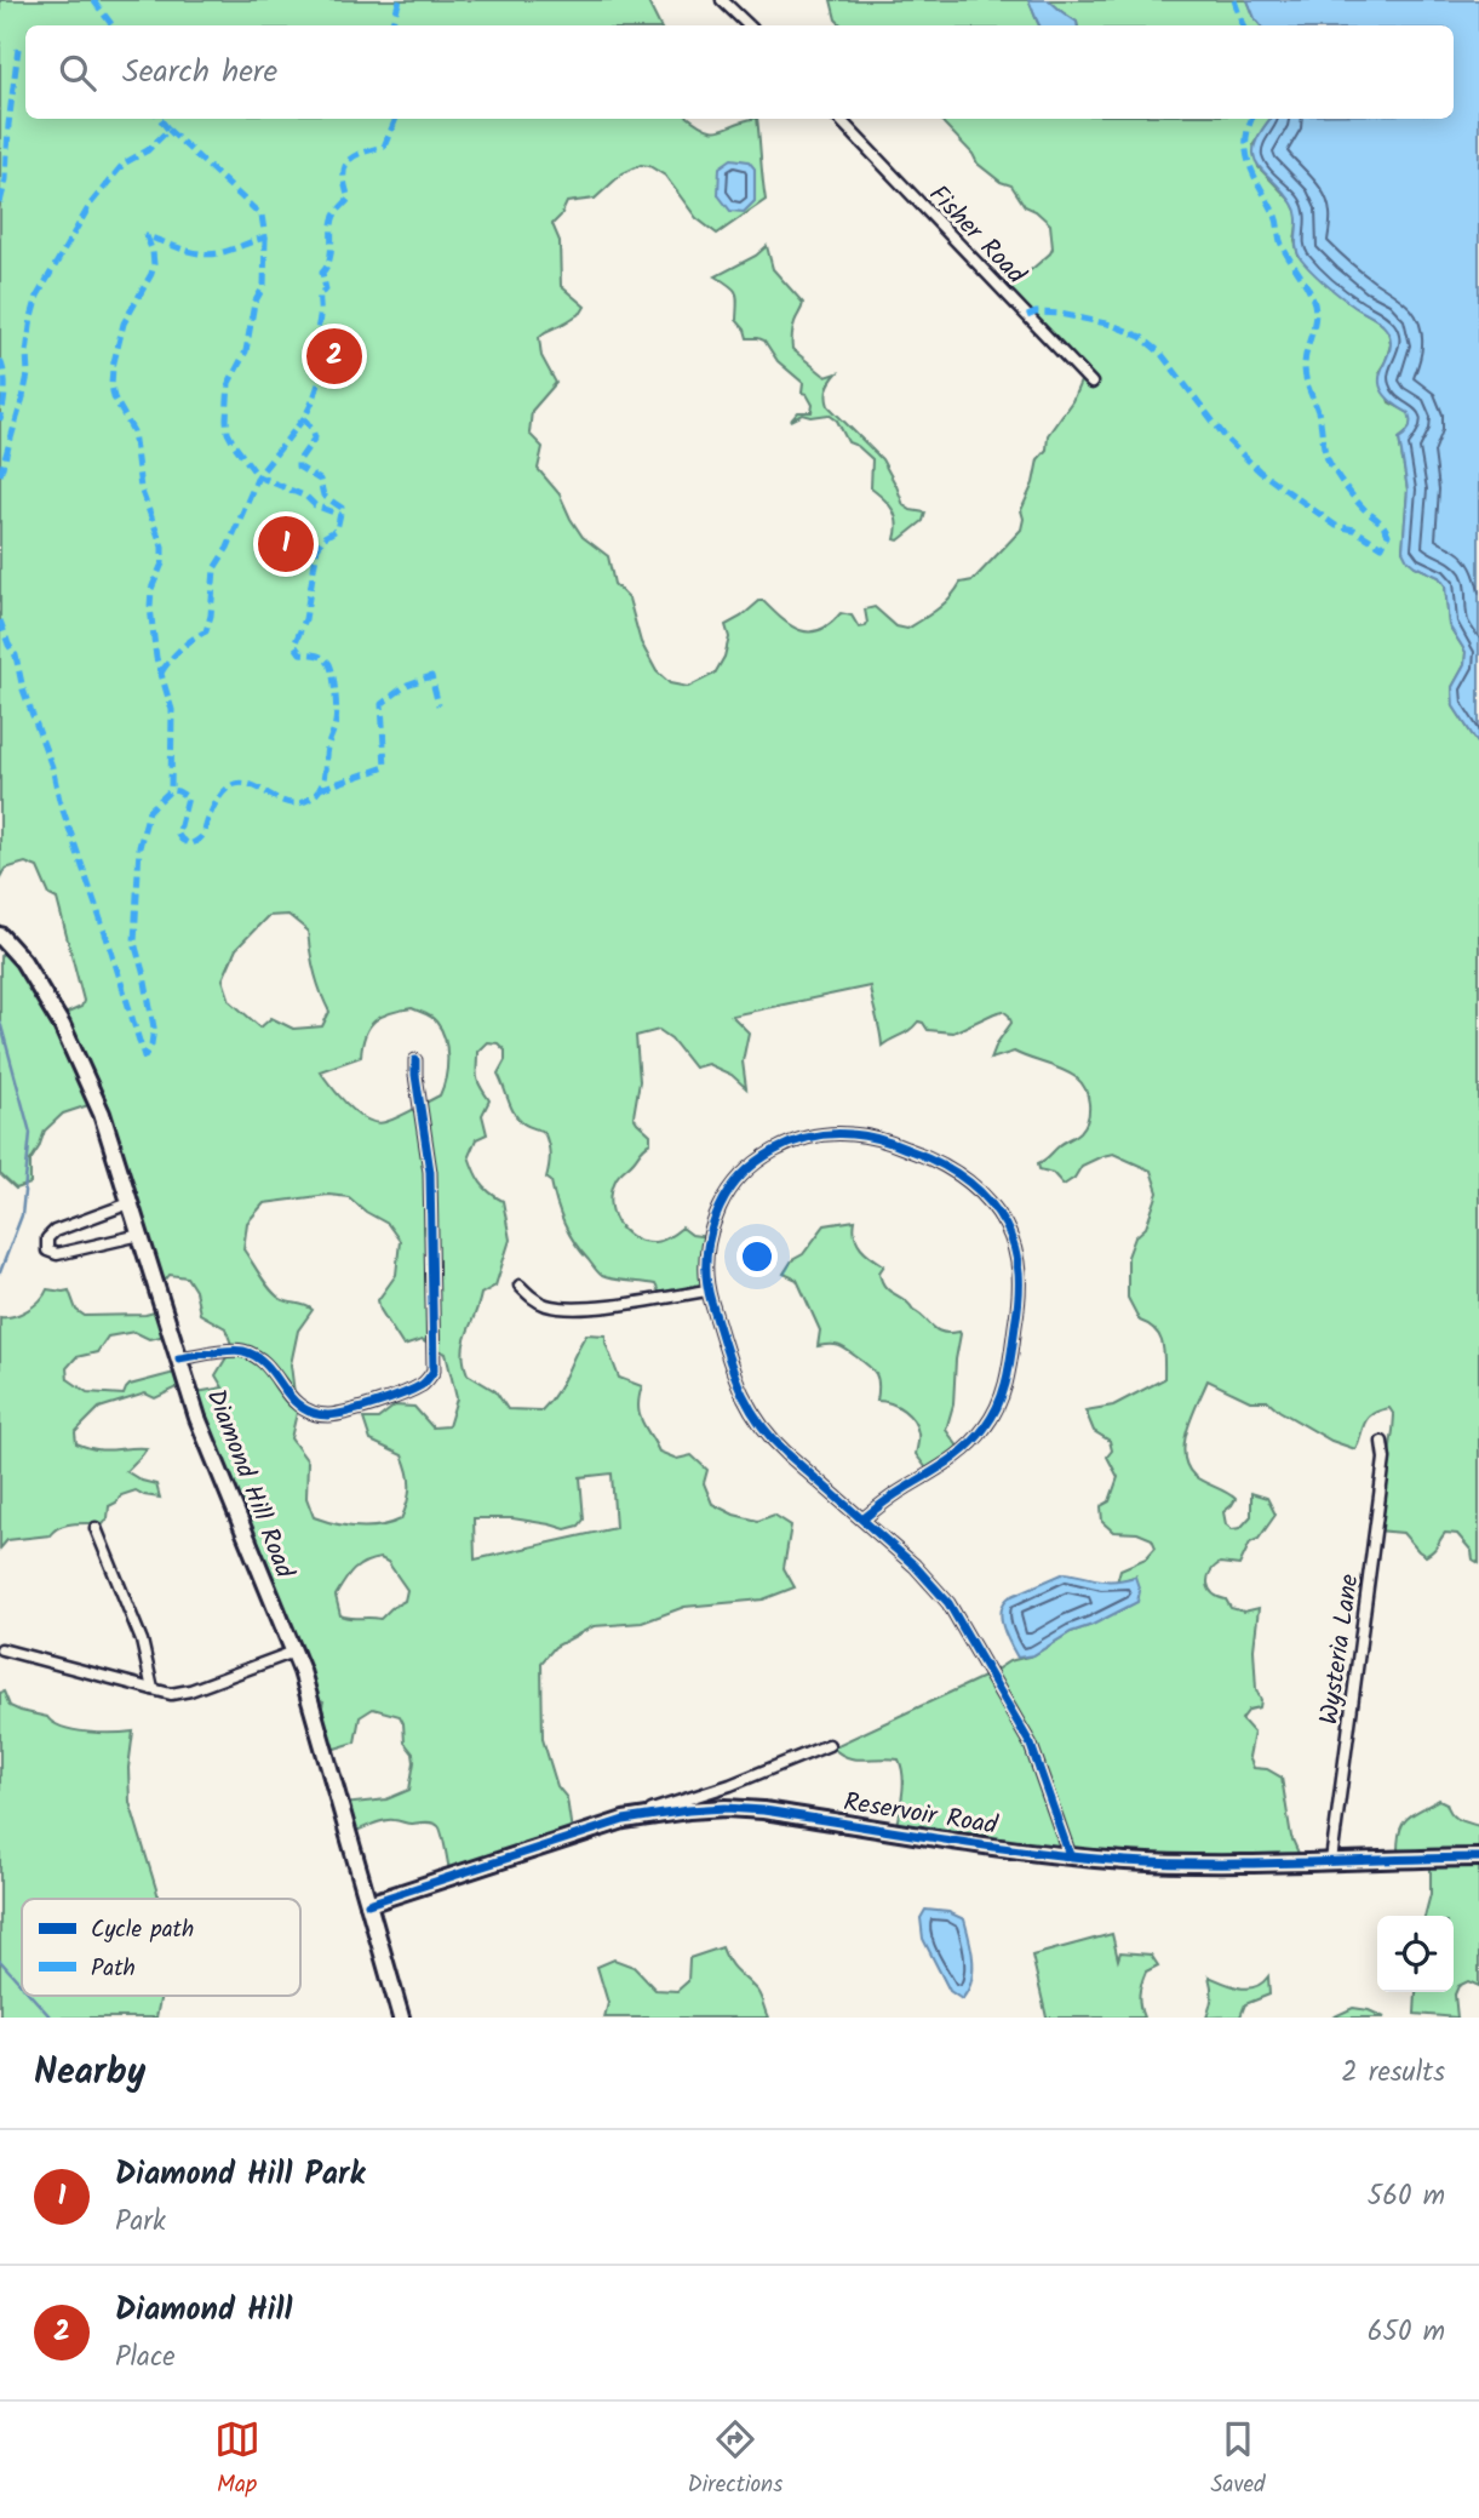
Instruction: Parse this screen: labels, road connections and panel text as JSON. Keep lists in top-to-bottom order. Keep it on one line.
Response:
{"streets":{"main road":["Diamond Hill Road","Reservoir Road"],"street":["Fisher Road","Wysteria Lane"]},"crossings":[["Diamond Hill Road","Reservoir Road"],["Wysteria Lane","Reservoir Road"]],"legend":["Cycle path","Path"],"page":{"search":"Search here","pins":["2","1"],"heading":["Nearby","2 results"],"list":[{"mark":"1","name":"Diamond Hill Park","note":"Park","value":"560 m"},{"mark":"2","name":"Diamond Hill","note":"Place","value":"650 m"}],"nav":["Map","Directions","Saved"]}}
